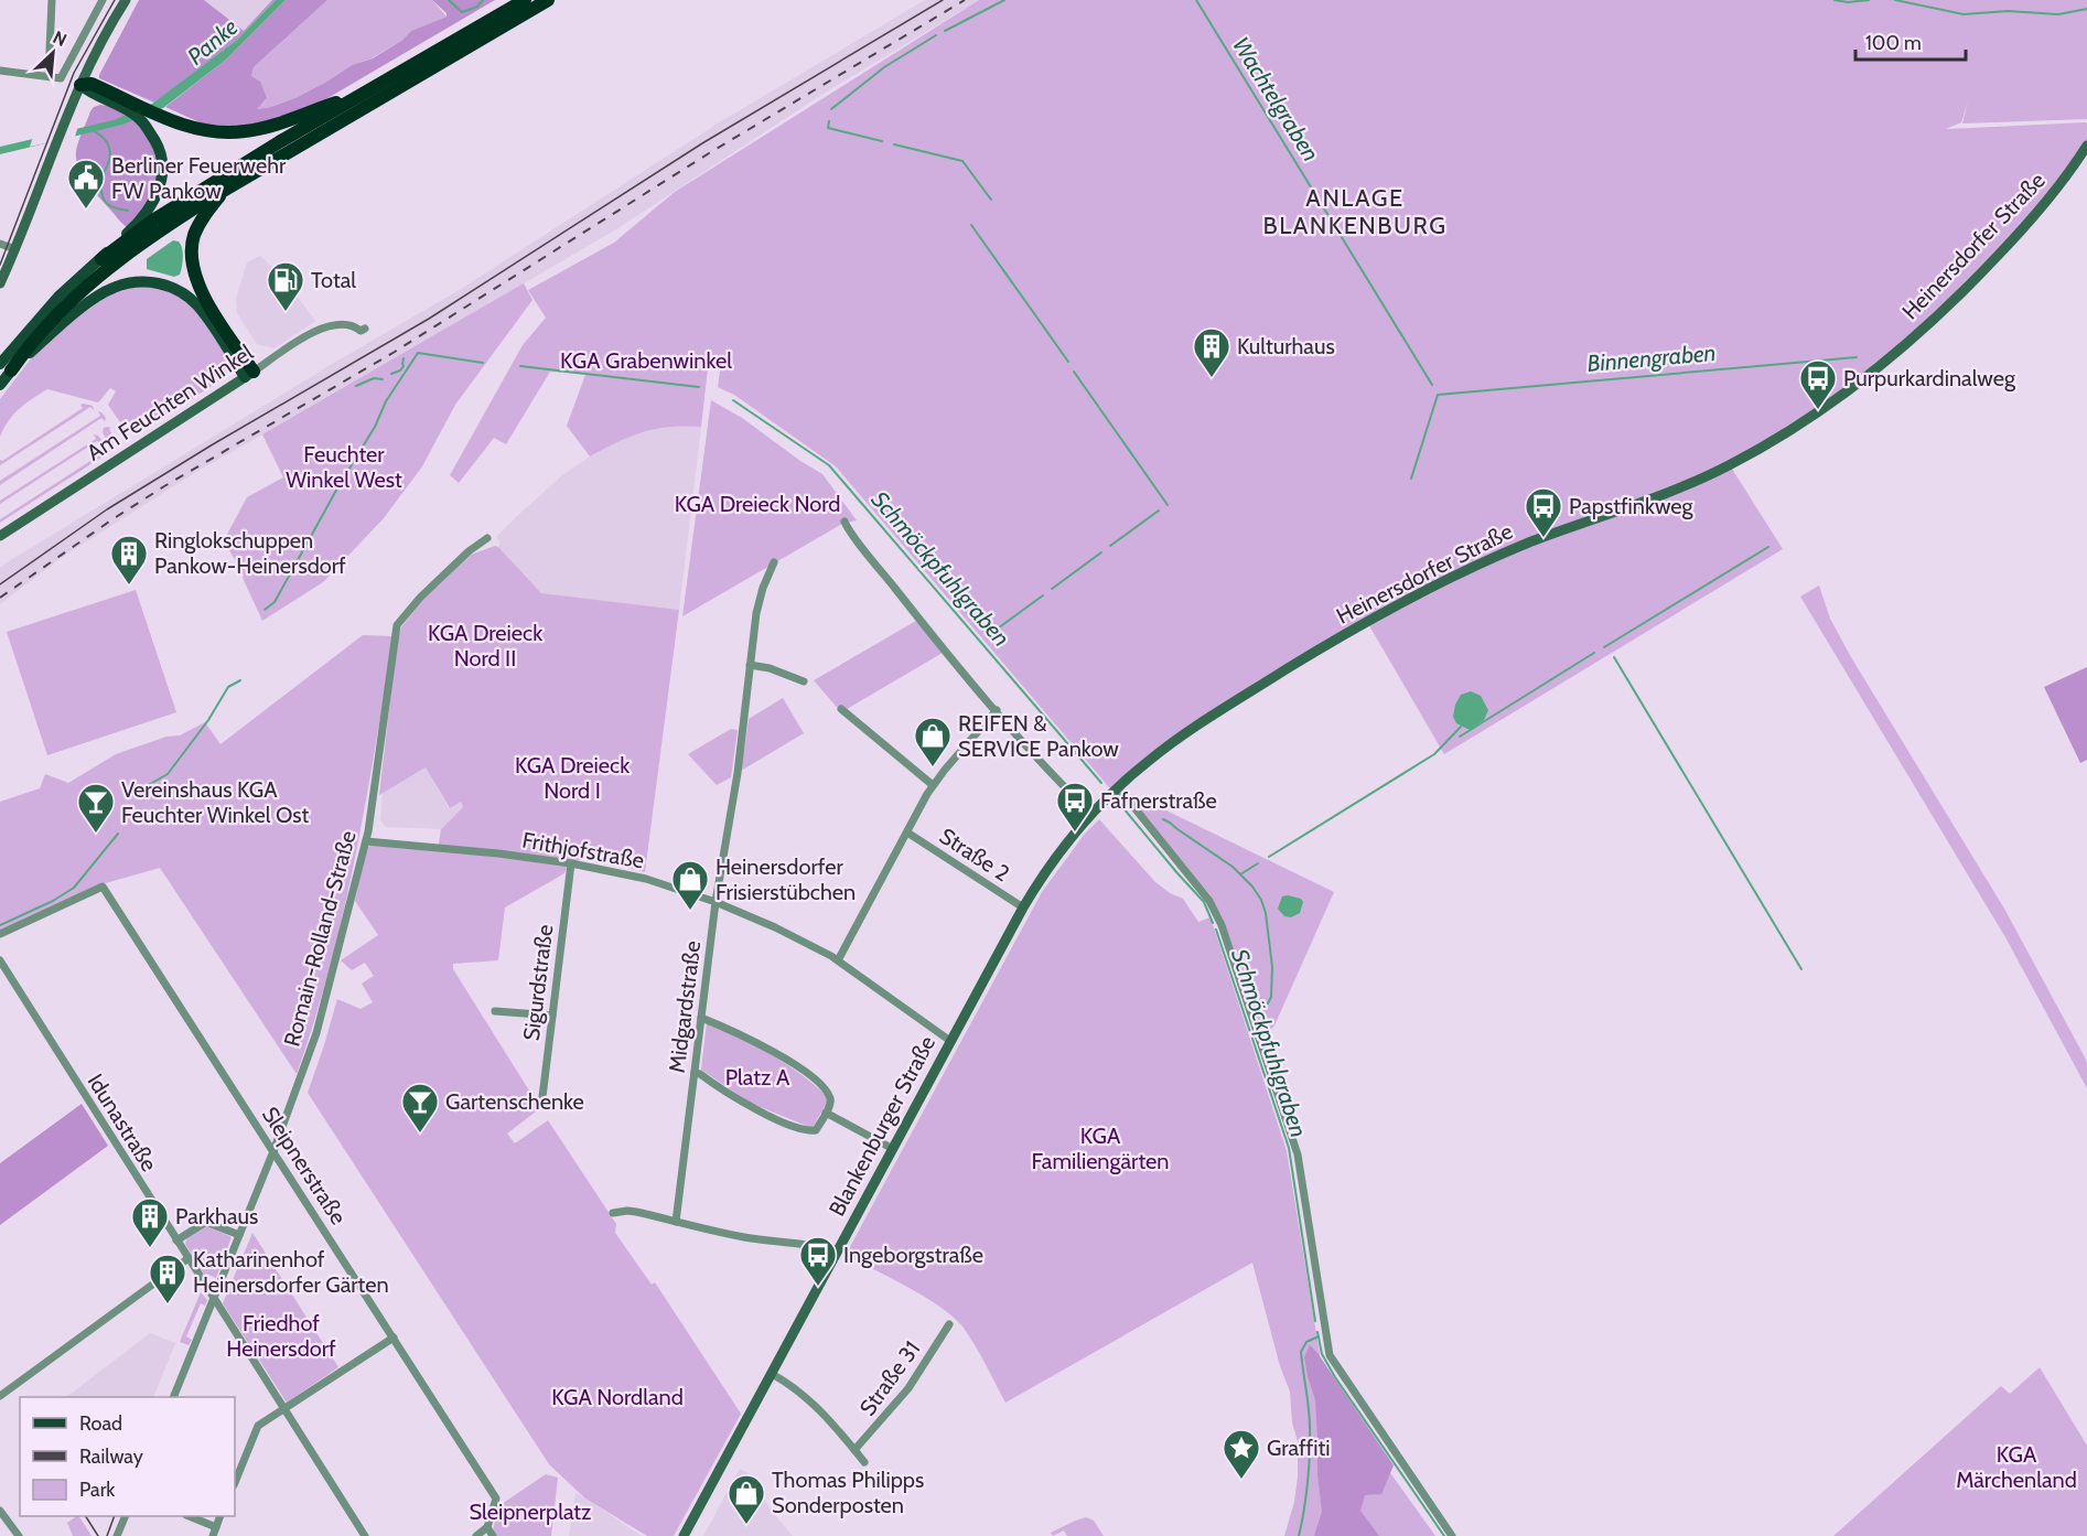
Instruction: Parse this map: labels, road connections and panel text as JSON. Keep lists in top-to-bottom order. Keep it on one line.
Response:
{"streets":{"main road":["Heinersdorfer Straße","Am Feuchten Winkel","Blankenburger Straße"],"street":["Frithjofstraße","Straße 2","Romain-Rolland-Straße","Sigurdstraße","Midgardstraße","Idunastraße","Sleipnerstraße","Straße 31"]},"crossings":[["Heinersdorfer Straße","Blankenburger Straße"],["Frithjofstraße","Romain-Rolland-Straße"],["Frithjofstraße","Sigurdstraße"],["Frithjofstraße","Midgardstraße"],["Frithjofstraße","Blankenburger Straße"],["Straße 2","Blankenburger Straße"],["Romain-Rolland-Straße","Idunastraße"],["Romain-Rolland-Straße","Sleipnerstraße"],["Blankenburger Straße","Straße 31"]],"districts":["ANLAGE BLANKENBURG"],"water":["Panke","Wachtelgraben","Binnengraben","Schmöckpfuhlgraben"],"parks":["KGA Grabenwinkel","Feuchter Winkel West","KGA Dreieck Nord","KGA Dreieck Nord II","KGA Dreieck Nord I","Platz A","KGA Familiengärten","Friedhof Heinersdorf","KGA Nordland","KGA Märchenland","Sleipnerplatz"],"places":{"public building":["Berliner Feuerwehr FW Pankow"],"fuel station":["Total"],"building":["Kulturhaus","Ringlokschuppen Pankow-Heinersdorf","Parkhaus","Katharinenhof Heinersdorfer Gärten"],"bus stop":["Purpurkardinalweg","Papstfinkweg","Fafnerstraße","Ingeborgstraße"],"shop":["REIFEN & SERVICE Pankow","Heinersdorfer Frisierstübchen","Thomas Philipps Sonderposten"],"bar":["Vereinshaus KGA Feuchter Winkel Ost","Gartenschenke"],"place":["Graffiti"]},"legend":["Road","Railway","Park"],"scale_bar":"100 m","north":"top right"}
